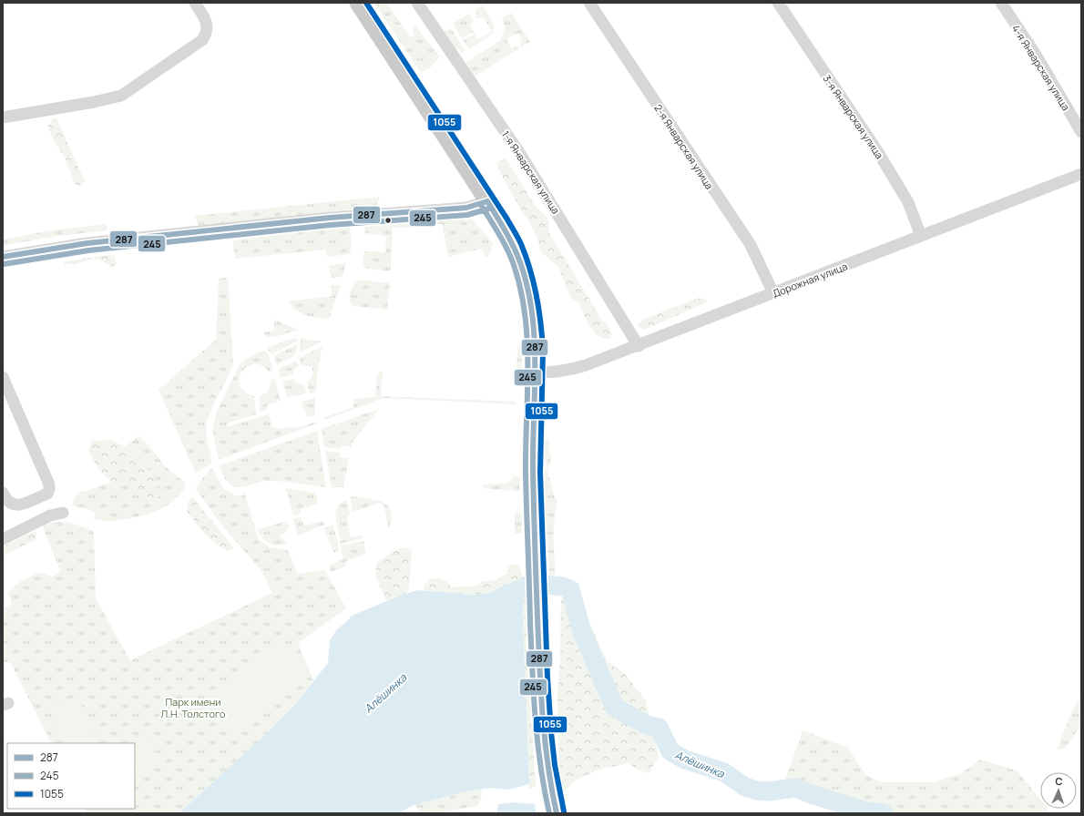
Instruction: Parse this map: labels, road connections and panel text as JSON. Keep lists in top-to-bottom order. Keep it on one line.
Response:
{"streets":{"street":["4-я Январская улица","3-я Январская улица","2-я Январская улица","1-я Январская улица","Дорожная улица"]},"crossings":[["3-я Январская улица","Дорожная улица"],["2-я Январская улица","Дорожная улица"],["1-я Январская улица","Дорожная улица"]],"water":["Алёшинка"],"parks":["Парк имени Л.Н. Толстого"],"lines":["transit line 1055","transit line 287","transit line 245"],"legend":["287","245","1055"],"north":"top"}
